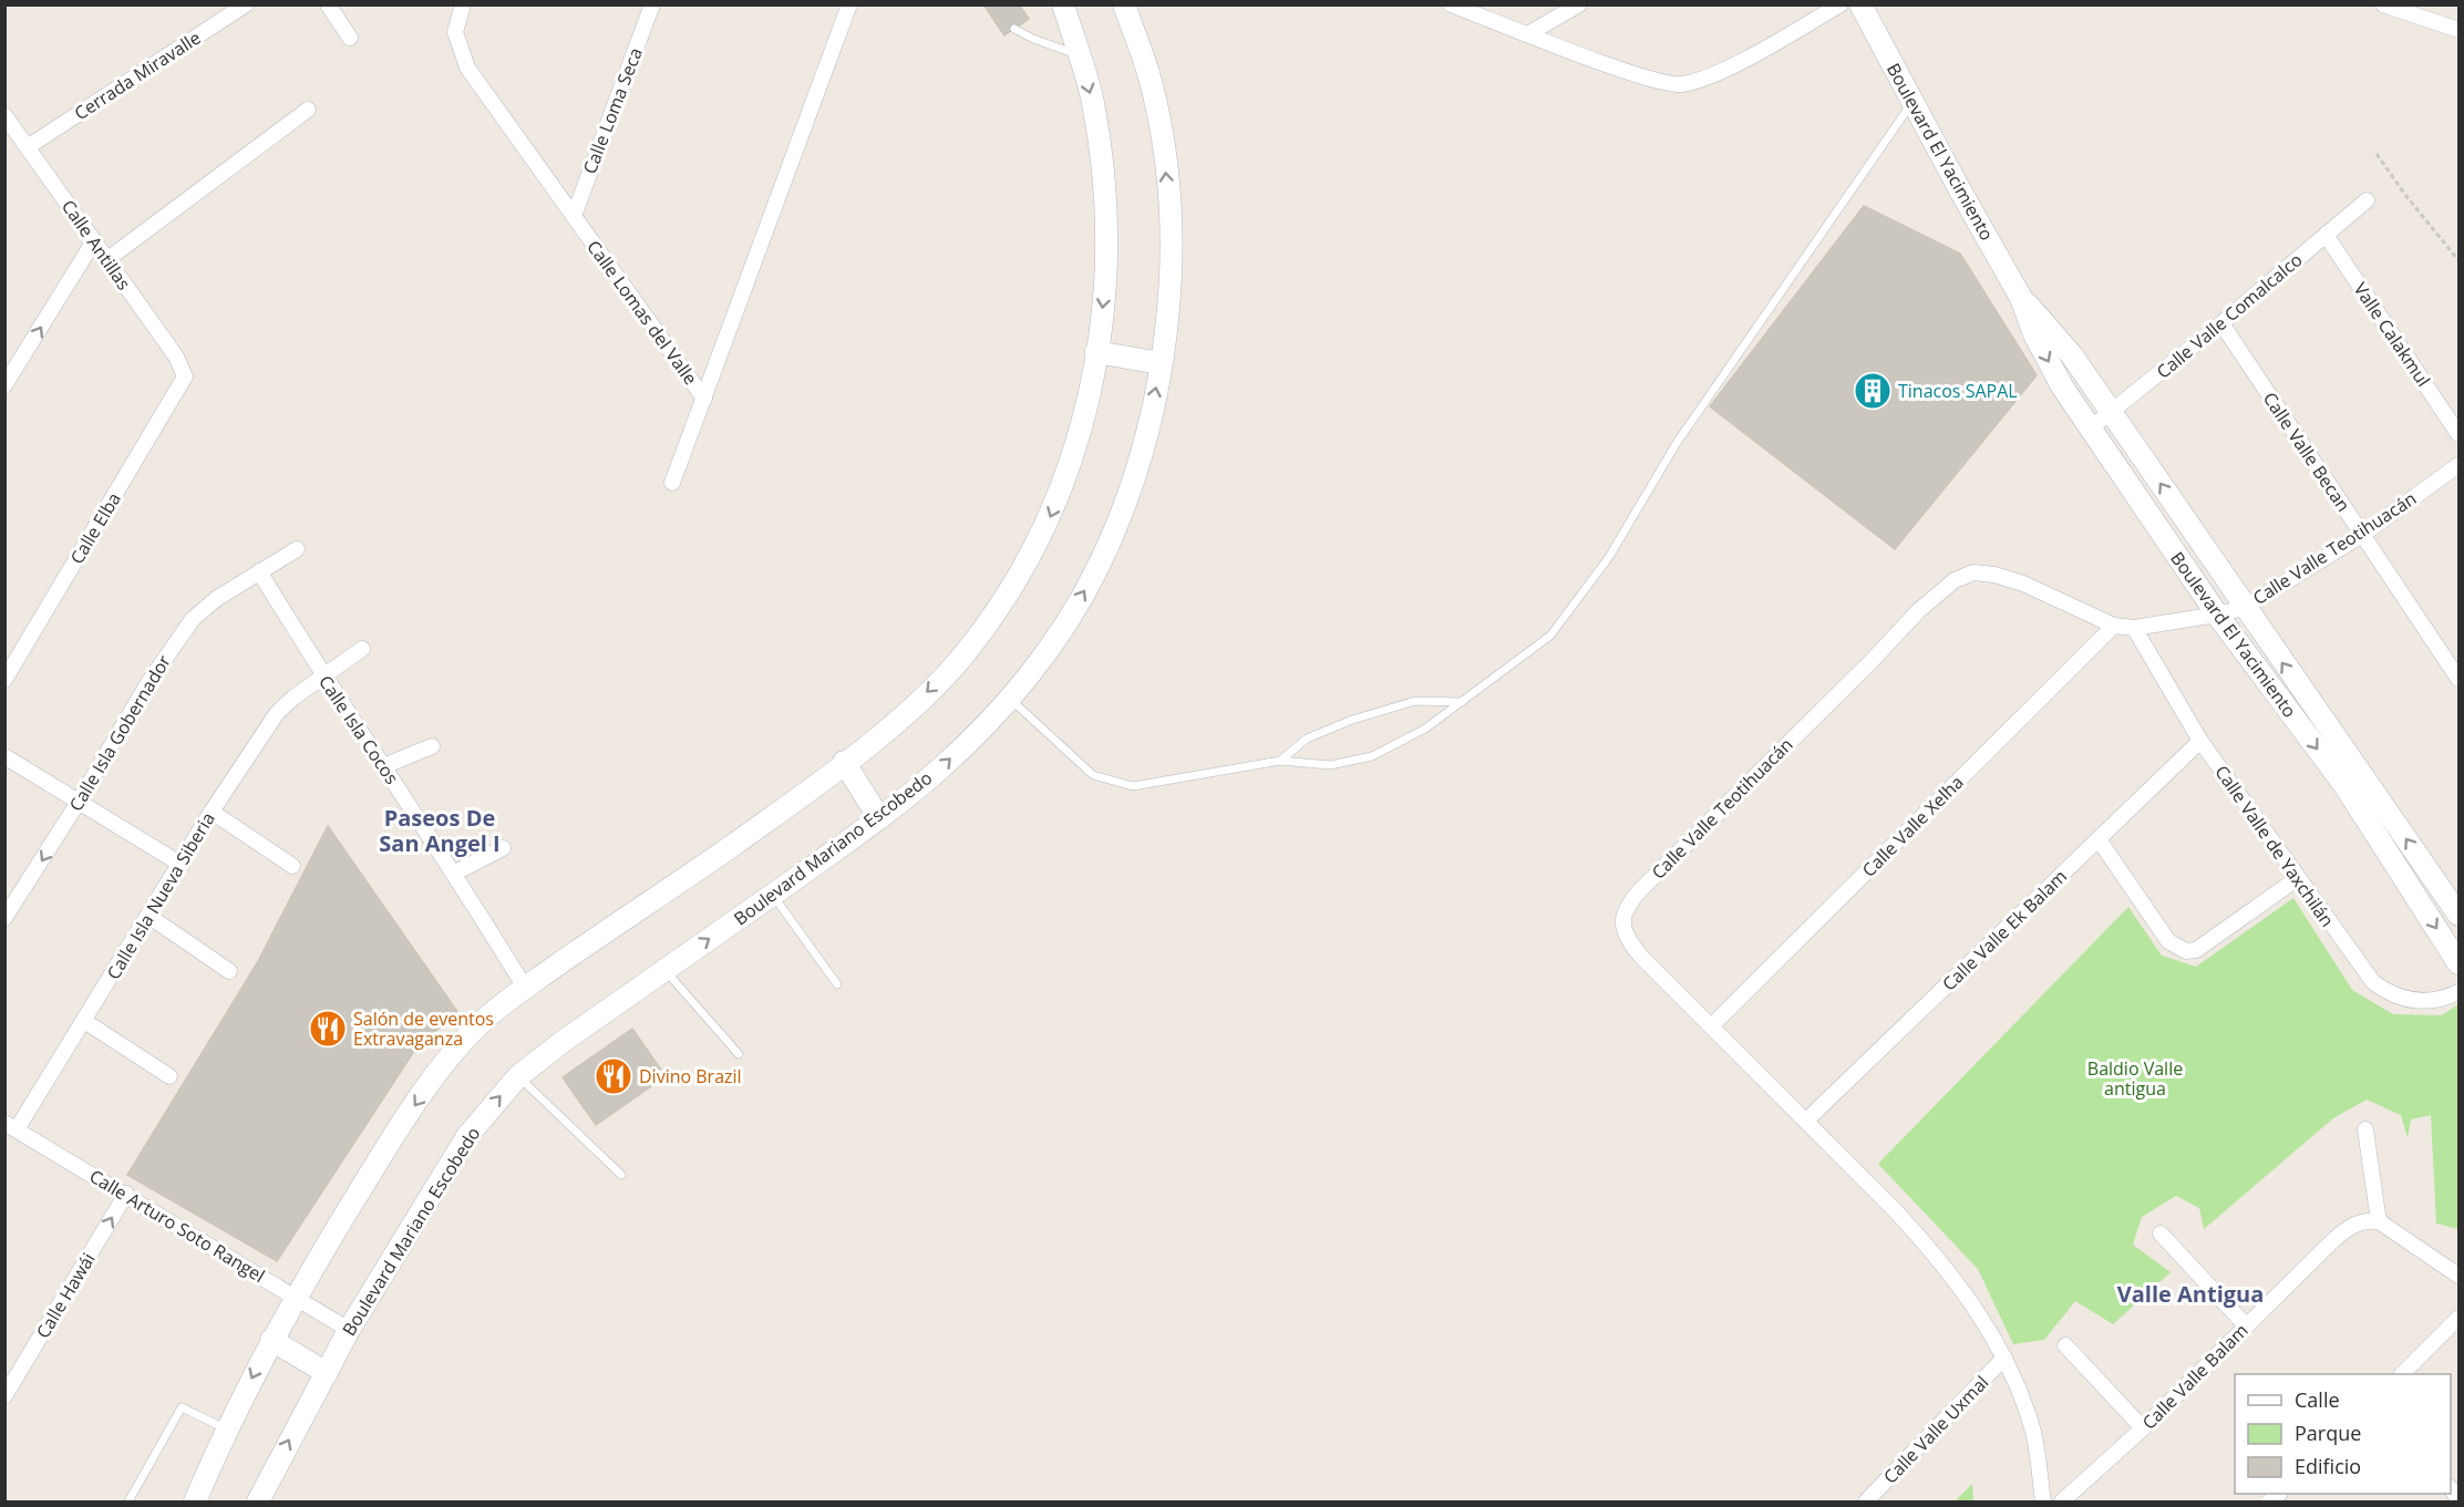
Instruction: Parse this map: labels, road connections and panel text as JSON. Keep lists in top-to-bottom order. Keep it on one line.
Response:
{"streets":{"street":["Cerrada Miravalle","Calle Loma Seca","Boulevard El Yacimiento","Calle Antillas","Calle Lomas del Valle","Calle Valle Comalcalco","Valle Calakmul","Calle Valle Becan","Calle Elba","Calle Valle Teotihuacán","Calle Isla Cocos","Calle Isla Gobernador","Calle Valle Xelha","Calle Valle de Yaxchilán","Boulevard Mariano Escobedo","Calle Isla Nueva Siberia","Calle Valle Ek Balam","Calle Arturo Soto Rangel","Calle Hawái","Calle Valle Balam","Calle Valle Uxmal"]},"crossings":[["Cerrada Miravalle","Calle Antillas"],["Calle Loma Seca","Calle Lomas del Valle"],["Boulevard El Yacimiento","Calle Valle Comalcalco"],["Boulevard El Yacimiento","Calle Valle Teotihuacán"],["Calle Antillas","Calle Elba"],["Calle Valle Comalcalco","Valle Calakmul"],["Calle Valle Comalcalco","Calle Valle Becan"],["Calle Valle Becan","Calle Valle Teotihuacán"],["Calle Valle Teotihuacán","Calle Valle Xelha"],["Calle Valle Teotihuacán","Calle Valle de Yaxchilán"],["Calle Valle Teotihuacán","Calle Valle Ek Balam"],["Calle Valle Teotihuacán","Calle Valle Uxmal"],["Calle Isla Cocos","Calle Isla Gobernador"],["Calle Isla Cocos","Calle Isla Nueva Siberia"],["Calle Valle de Yaxchilán","Calle Valle Ek Balam"],["Boulevard Mariano Escobedo","Calle Arturo Soto Rangel"],["Calle Isla Nueva Siberia","Calle Arturo Soto Rangel"],["Calle Arturo Soto Rangel","Calle Hawái"]],"one_way":["Calle Hawái"],"districts":["Paseos De San Angel I","Valle Antigua"],"parks":["Baldio Valle antigua"],"places":{"building":["Tinacos SAPAL"],"restaurant":["Salón de eventos Extravaganza","Divino Brazil"]},"legend":["Calle","Parque","Edificio"]}
